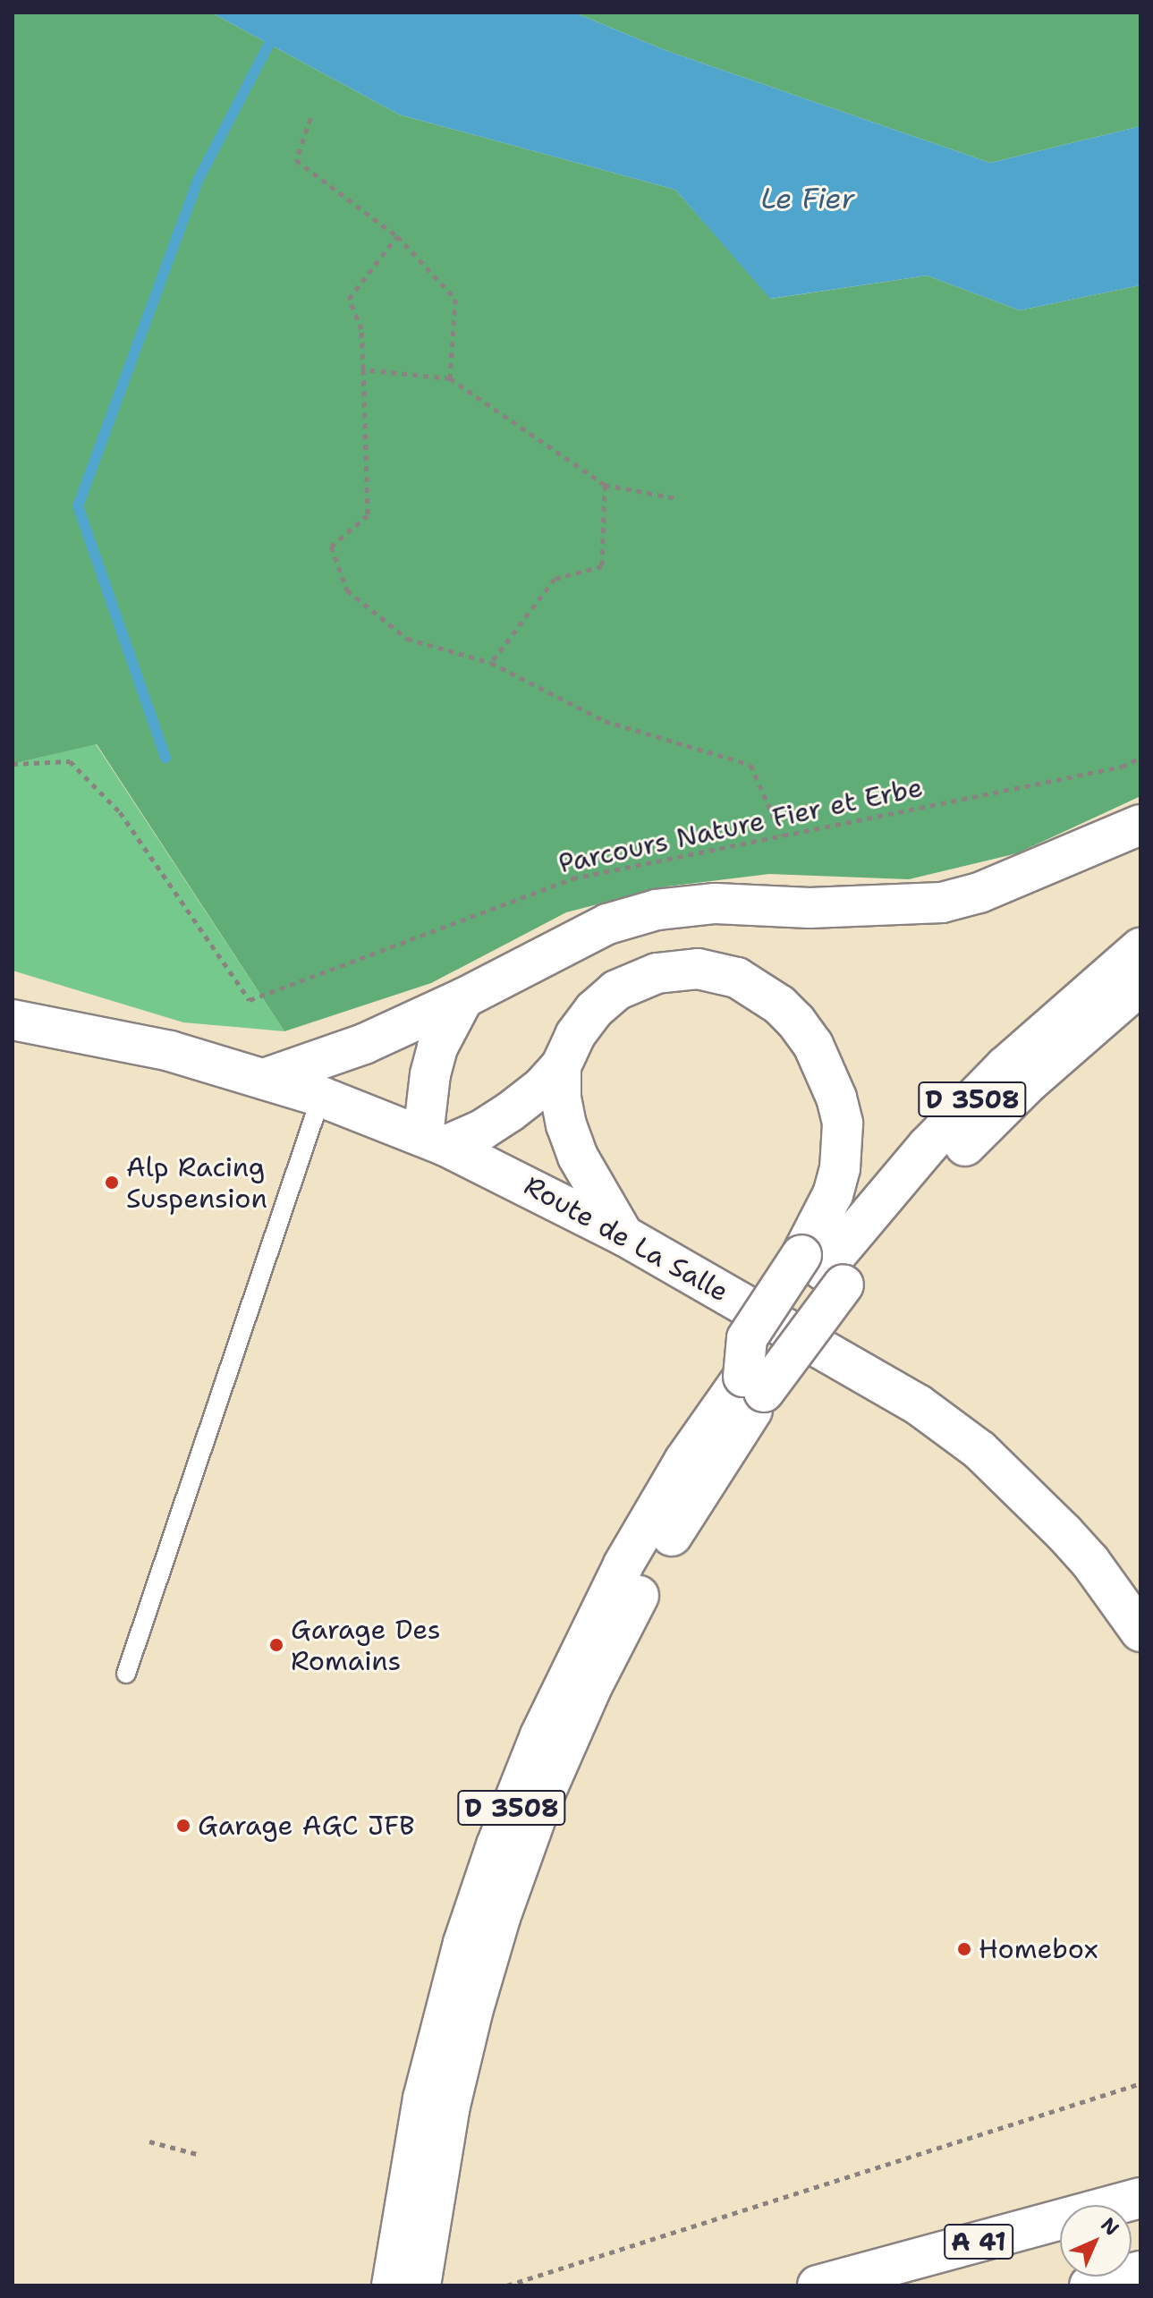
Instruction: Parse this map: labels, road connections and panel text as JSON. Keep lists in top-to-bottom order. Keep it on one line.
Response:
{"streets":{"main road":["D 3508","Route de La Salle","A 41"],"path":["Parcours Nature Fier et Erbe"]},"water":["Le Fier"],"places":["Alp Racing Suspension","Garage Des Romains","Garage AGC JFB","Homebox"],"north":"top right"}
